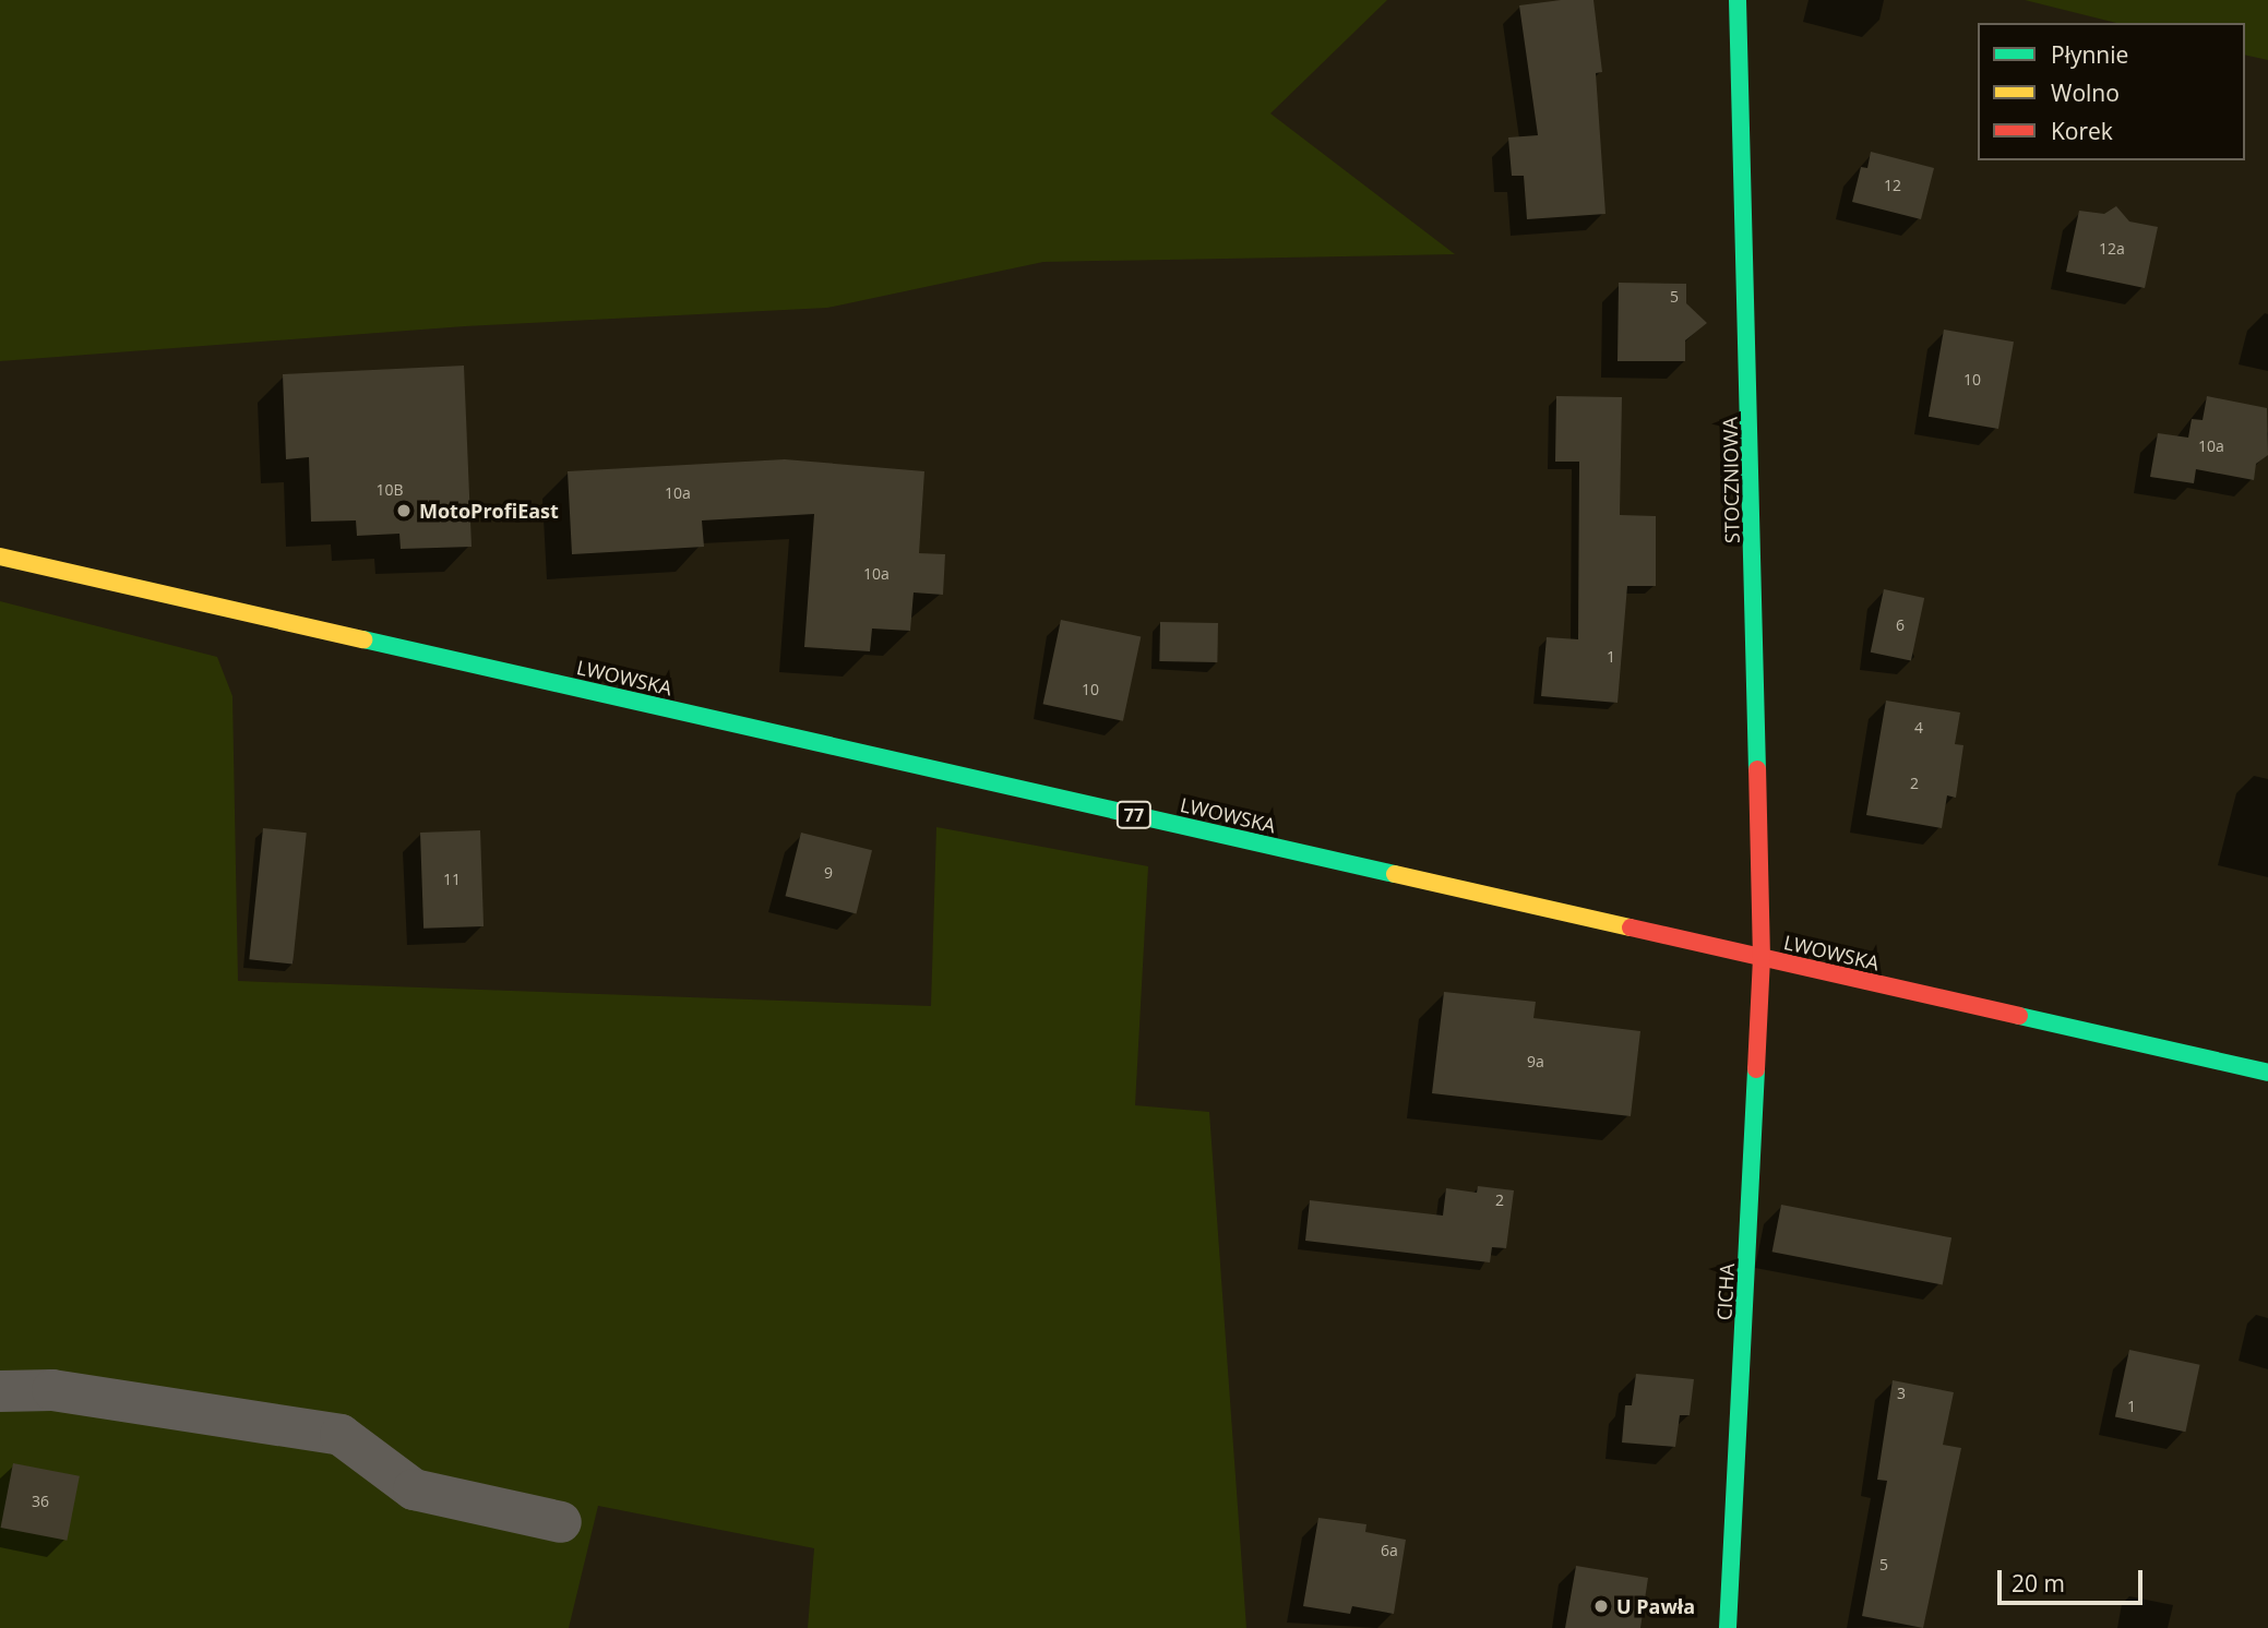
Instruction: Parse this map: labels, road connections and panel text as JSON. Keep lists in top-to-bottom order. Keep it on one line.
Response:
{"streets":{"main road":["STOCZNIOWA","LWOWSKA","77","CICHA"]},"crossings":[["STOCZNIOWA","LWOWSKA"],["STOCZNIOWA","CICHA"],["LWOWSKA","CICHA"]],"places":["MotoProfiEast","U Pawła"],"house_numbers":["12","12a","5","10","10a","10B","10a","10a","6","1","10","4","2","9","11","9a","2","3","1","36","6a","5"],"legend":["Płynnie","Wolno","Korek"],"scale_bar":"20 m"}
